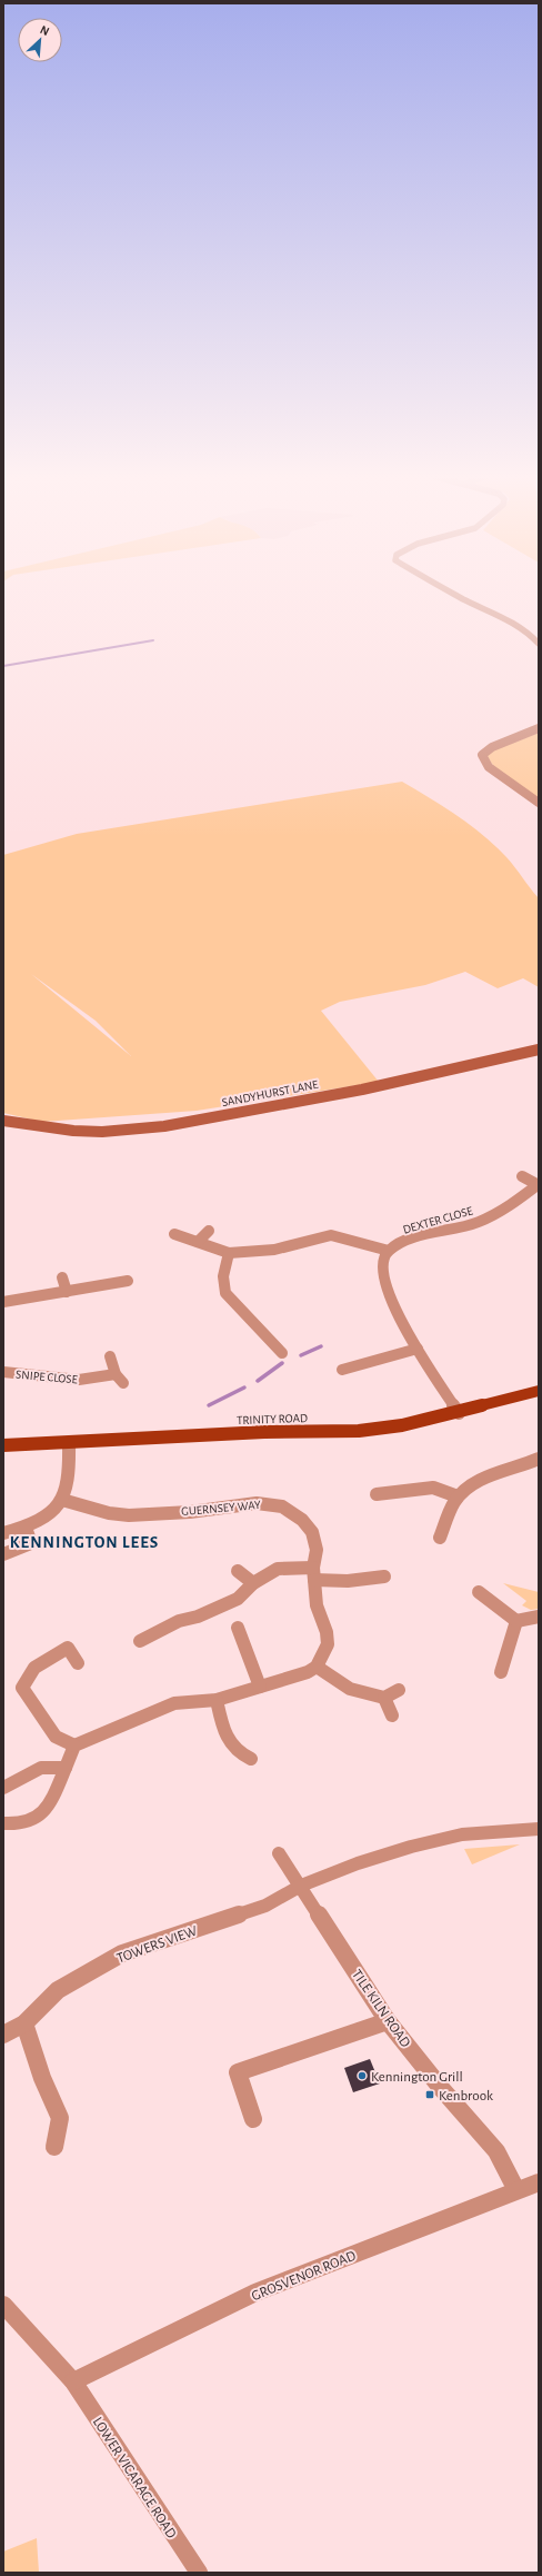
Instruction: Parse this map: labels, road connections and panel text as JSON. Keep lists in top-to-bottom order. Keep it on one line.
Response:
{"streets":{"main road":["TRINITY ROAD"],"street":["SANDYHURST LANE","DEXTER CLOSE","SNIPE CLOSE","GUERNSEY WAY","TOWERS VIEW","TILE KILN ROAD","GROSVENOR ROAD","LOWER VICARAGE ROAD"]},"crossings":[["TOWERS VIEW","TILE KILN ROAD"],["TILE KILN ROAD","GROSVENOR ROAD"],["GROSVENOR ROAD","LOWER VICARAGE ROAD"]],"districts":["KENNINGTON LEES"],"places":{"other":["Kennington Grill"],"transit":["Kenbrook"]},"north":"top right"}
